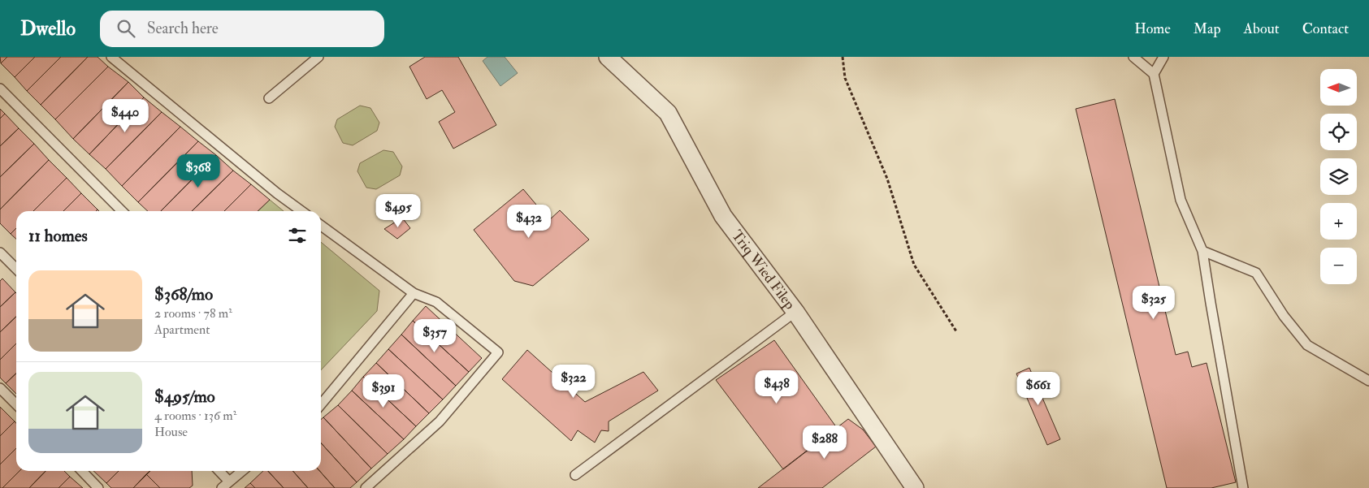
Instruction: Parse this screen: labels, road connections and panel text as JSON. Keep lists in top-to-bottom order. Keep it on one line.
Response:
{"streets":{"street":["Triq Wied Filep"]},"north":"left","page":{"header":"Dwello","search":"Search here","nav":["Home","Map","About","Contact"],"map_buttons":["+","−"],"price":["$440","$368","$495","$432","$325","$357","$322","$438","$661","$391","$288"],"heading":"11 homes","list":[{"name":"$368/mo","note":"2 rooms · 78 m² · Apartment"},{"name":"$495/mo","note":"4 rooms · 136 m² · House"}]}}
